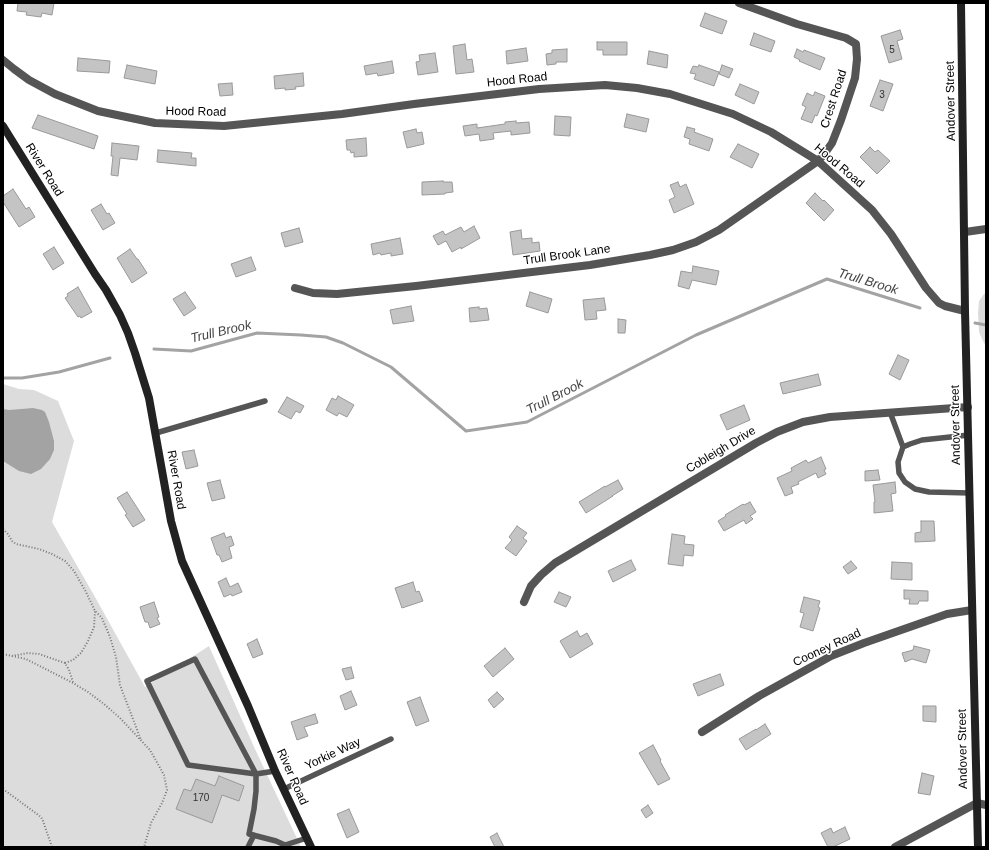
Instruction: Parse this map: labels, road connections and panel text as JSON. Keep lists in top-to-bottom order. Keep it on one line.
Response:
{"streets":{"main road":["Andover Street","River Road"],"street":["Hood Road","Crest Road","Trull Brook Lane","Cobleigh Drive","Cooney Road"],"lane":["Yorkie Way"]},"crossings":[["Hood Road","Crest Road"],["Hood Road","Andover Street"],["Hood Road","Trull Brook Lane"],["Crest Road","Trull Brook Lane"],["Andover Street","Cobleigh Drive"],["Andover Street","Cooney Road"],["River Road","Yorkie Way"]],"water":["Trull Brook"],"house_numbers":["5","3","170"]}
